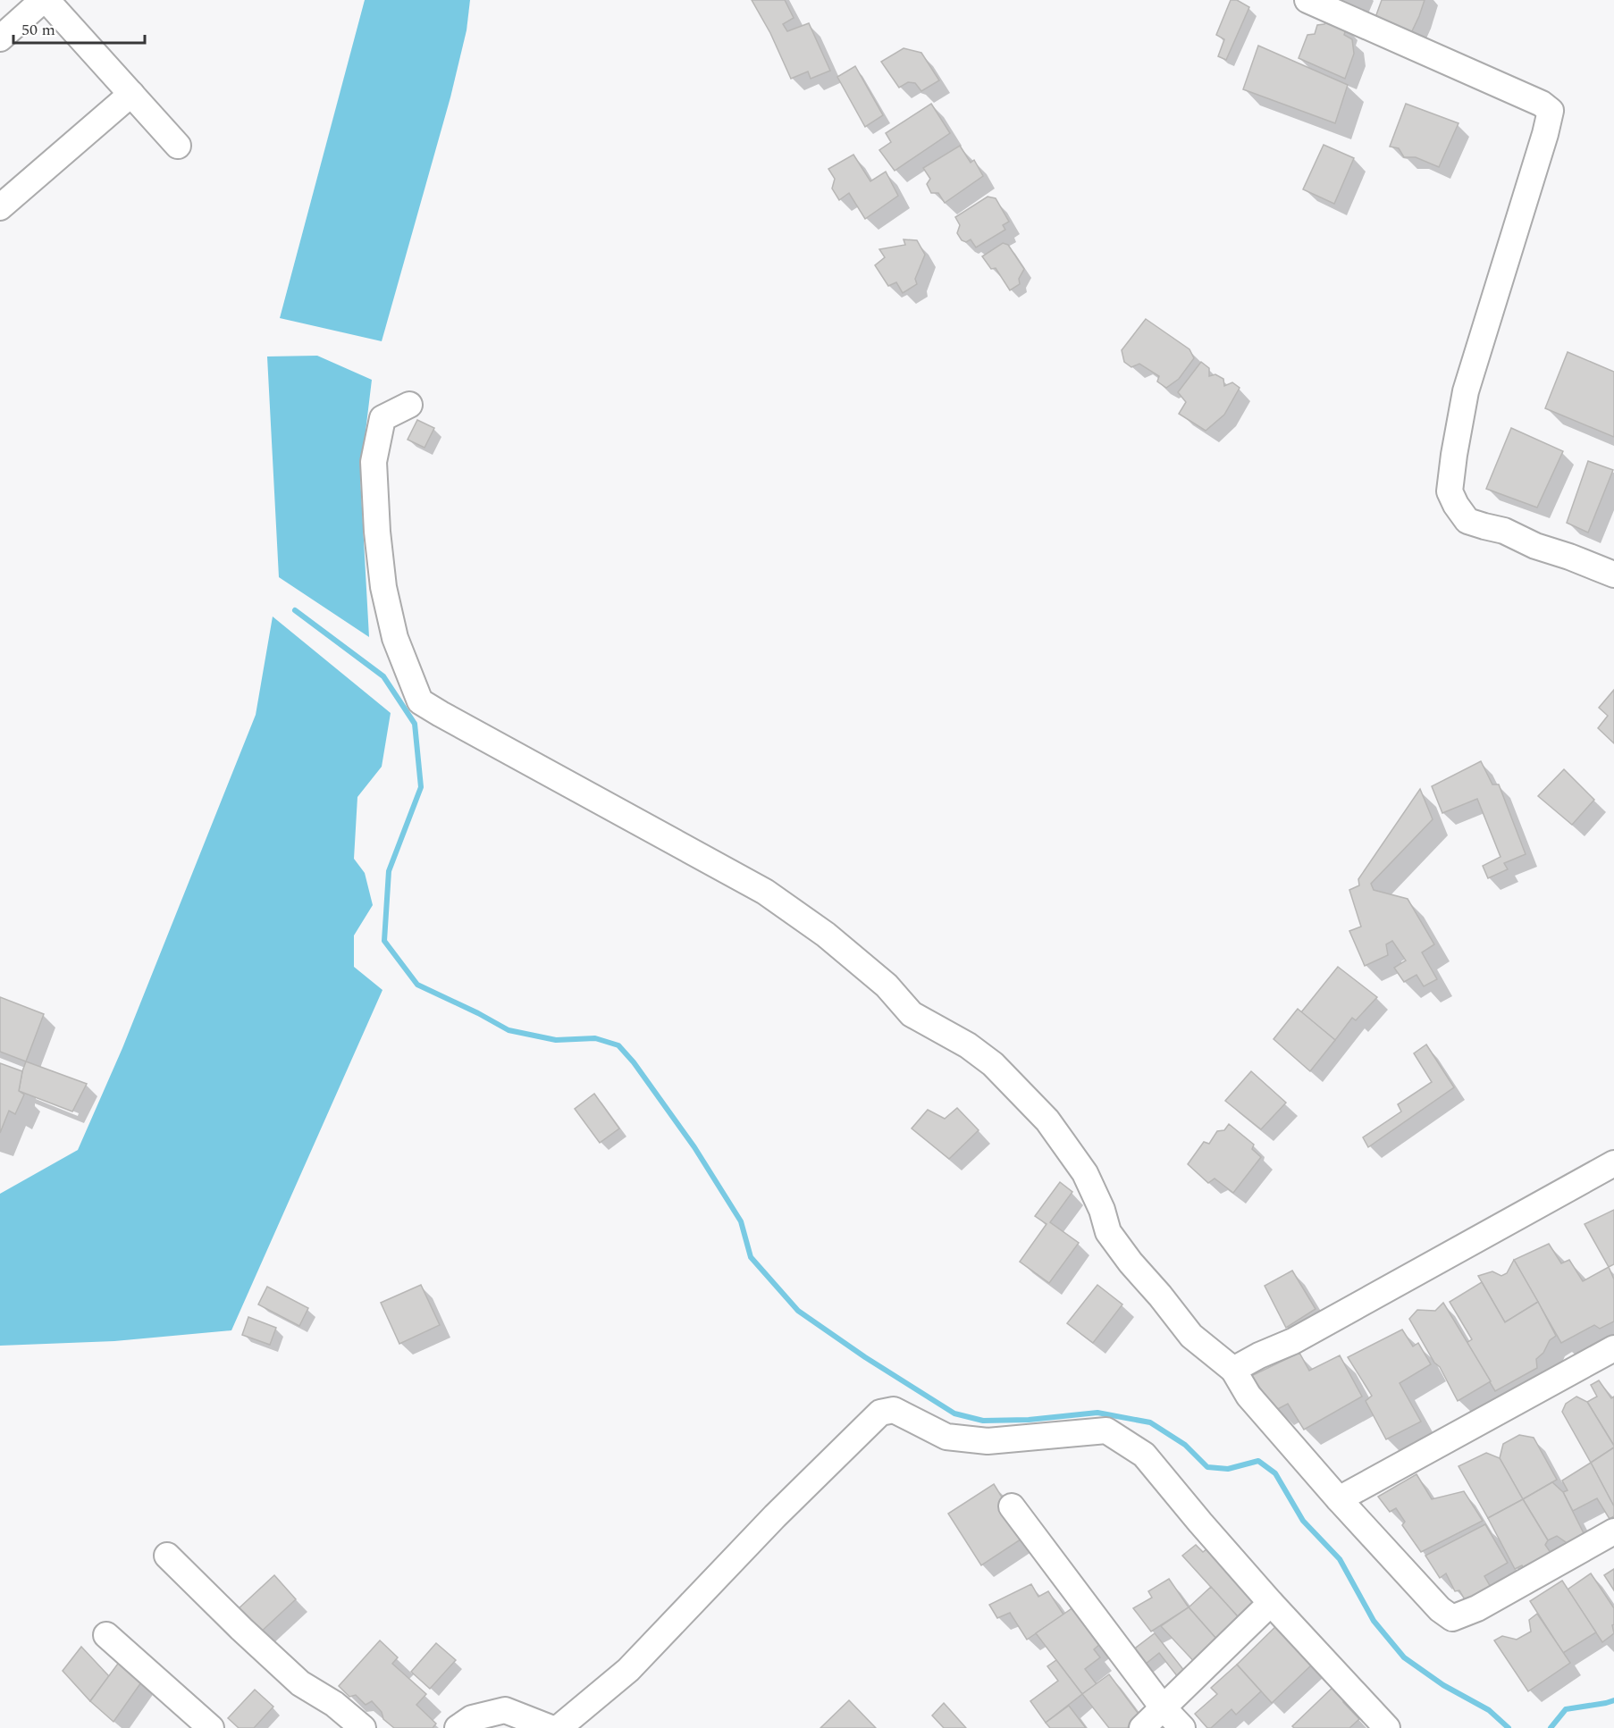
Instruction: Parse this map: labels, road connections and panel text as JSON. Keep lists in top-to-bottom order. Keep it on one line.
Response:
{"scale_bar":"50 m"}
